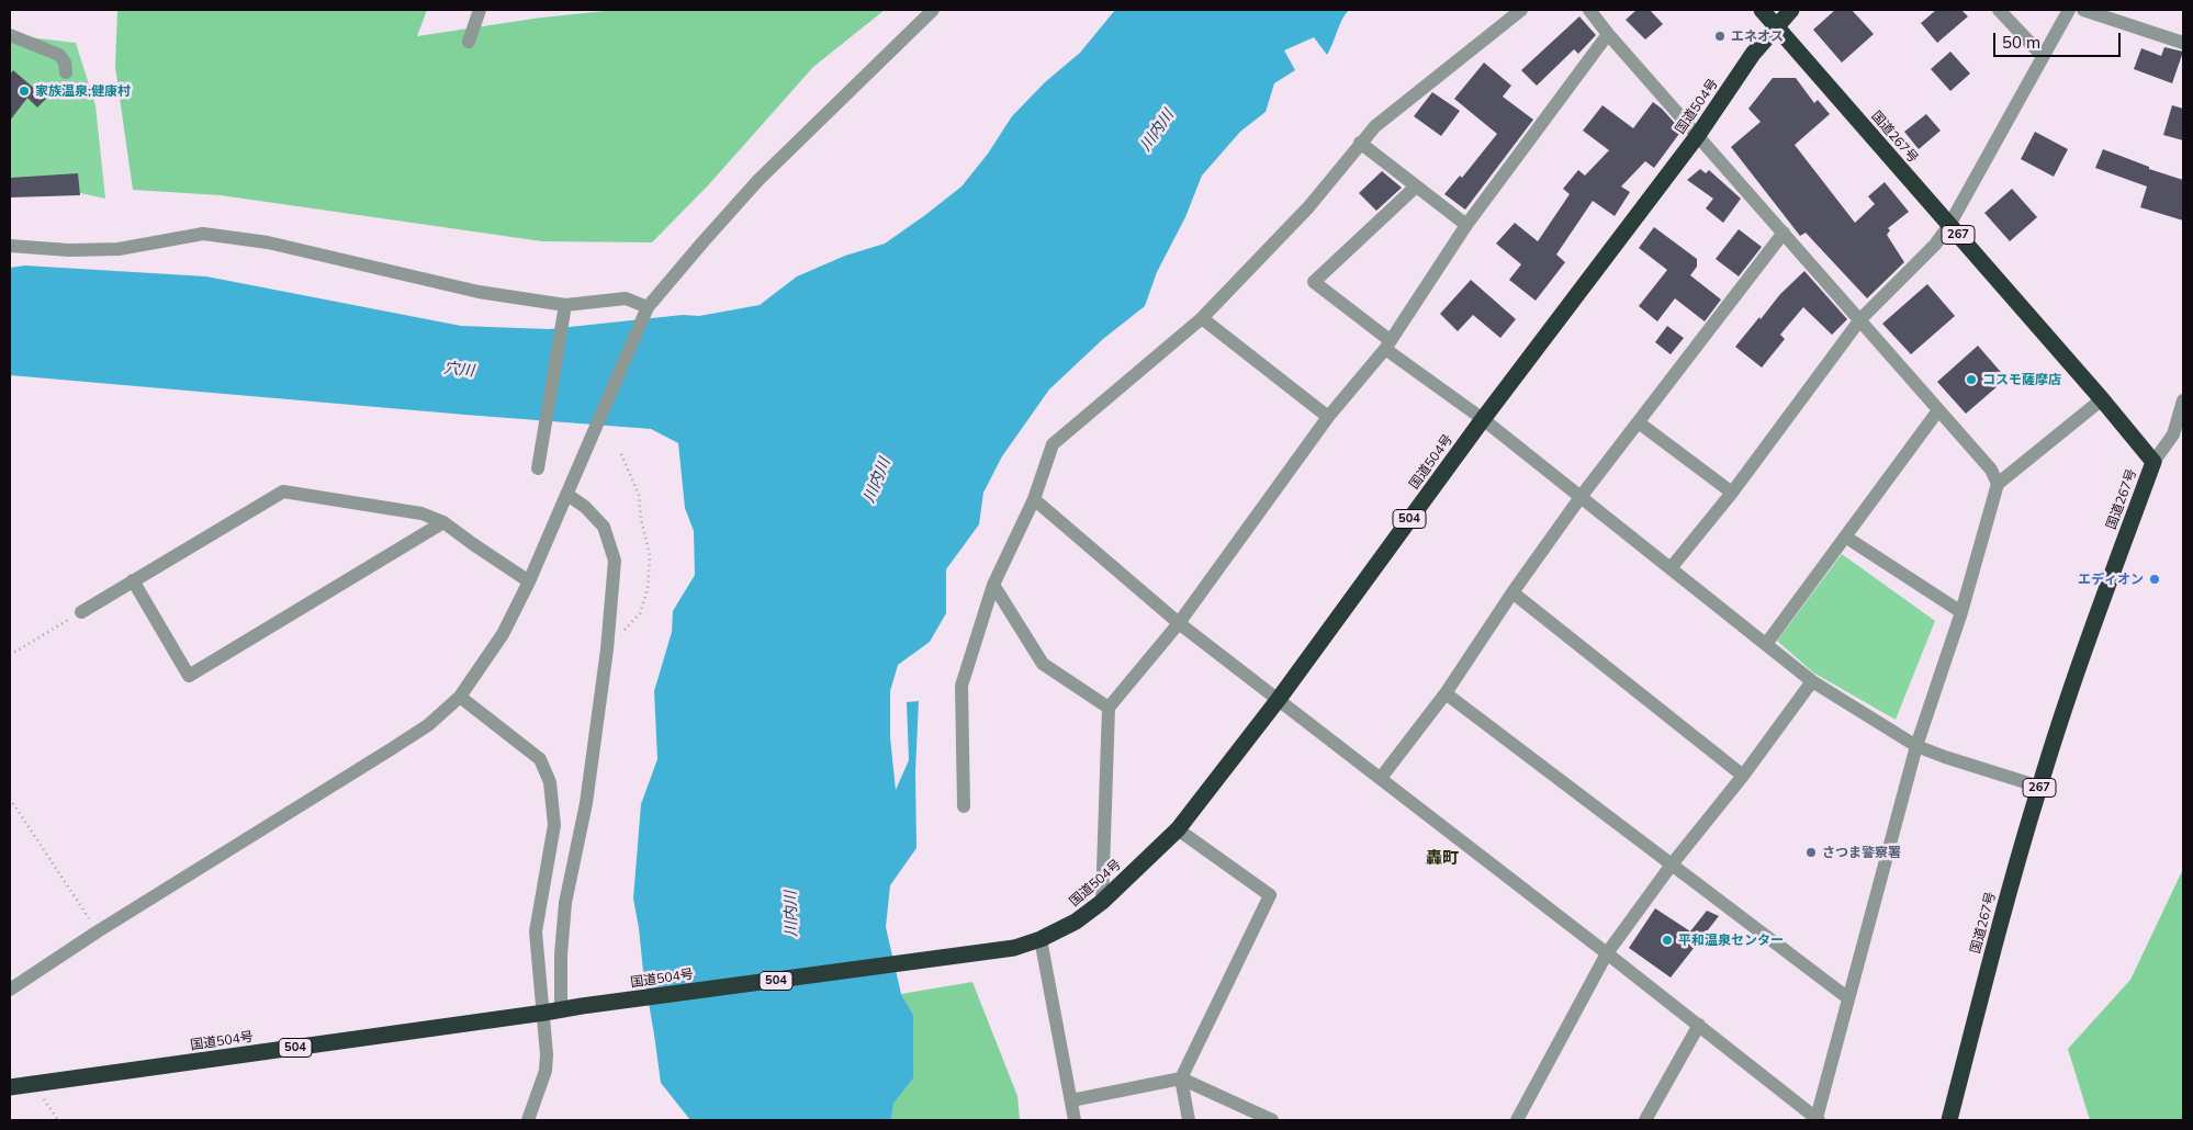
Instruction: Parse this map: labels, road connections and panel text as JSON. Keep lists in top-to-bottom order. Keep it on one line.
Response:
{"streets":{"highway":["国道504号","国道267号","267","504"]},"crossings":[["国道504号","国道267号"]],"districts":["轟町"],"water":["川内川","穴川"],"places":["エネオス","家族温泉;健康村","コスモ薩摩店","エディオン","さつま警察署","平和温泉センター"],"scale_bar":"50 m"}
